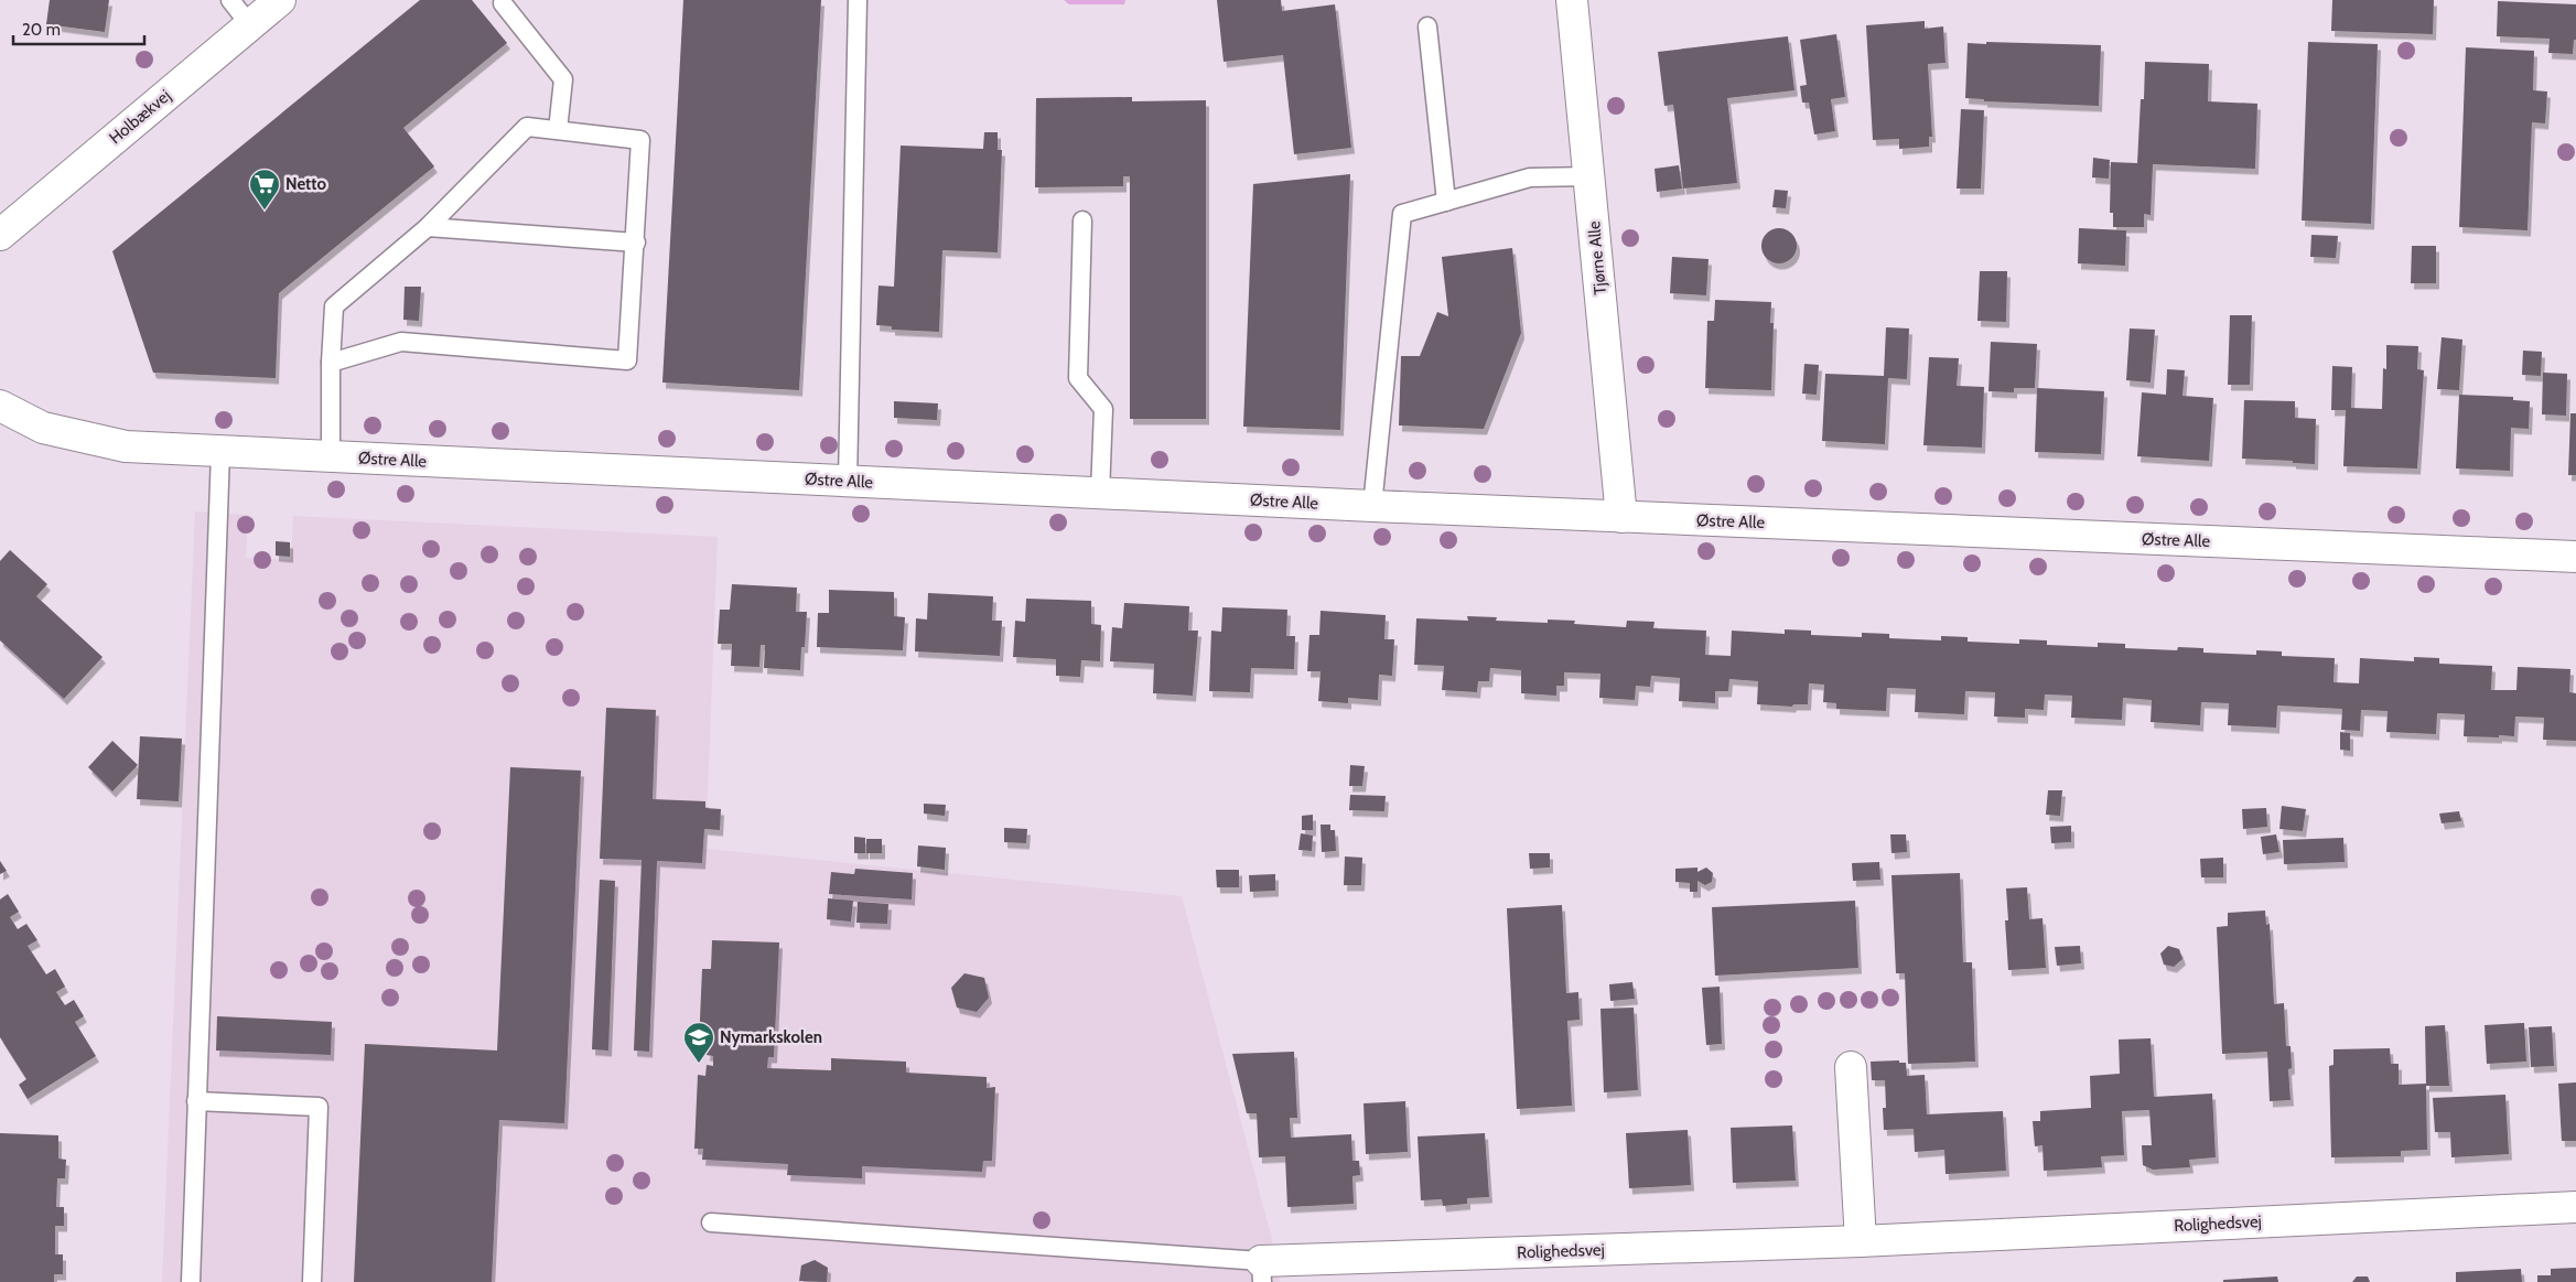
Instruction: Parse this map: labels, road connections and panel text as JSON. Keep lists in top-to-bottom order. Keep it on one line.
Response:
{"streets":{"street":["Holbækvej","Tjørne Alle","Østre Alle","Rolighedsvej"]},"crossings":[["Tjørne Alle","Østre Alle"]],"places":{"supermarket":["Netto"],"school or university":["Nymarkskolen"]},"scale_bar":"20 m"}
